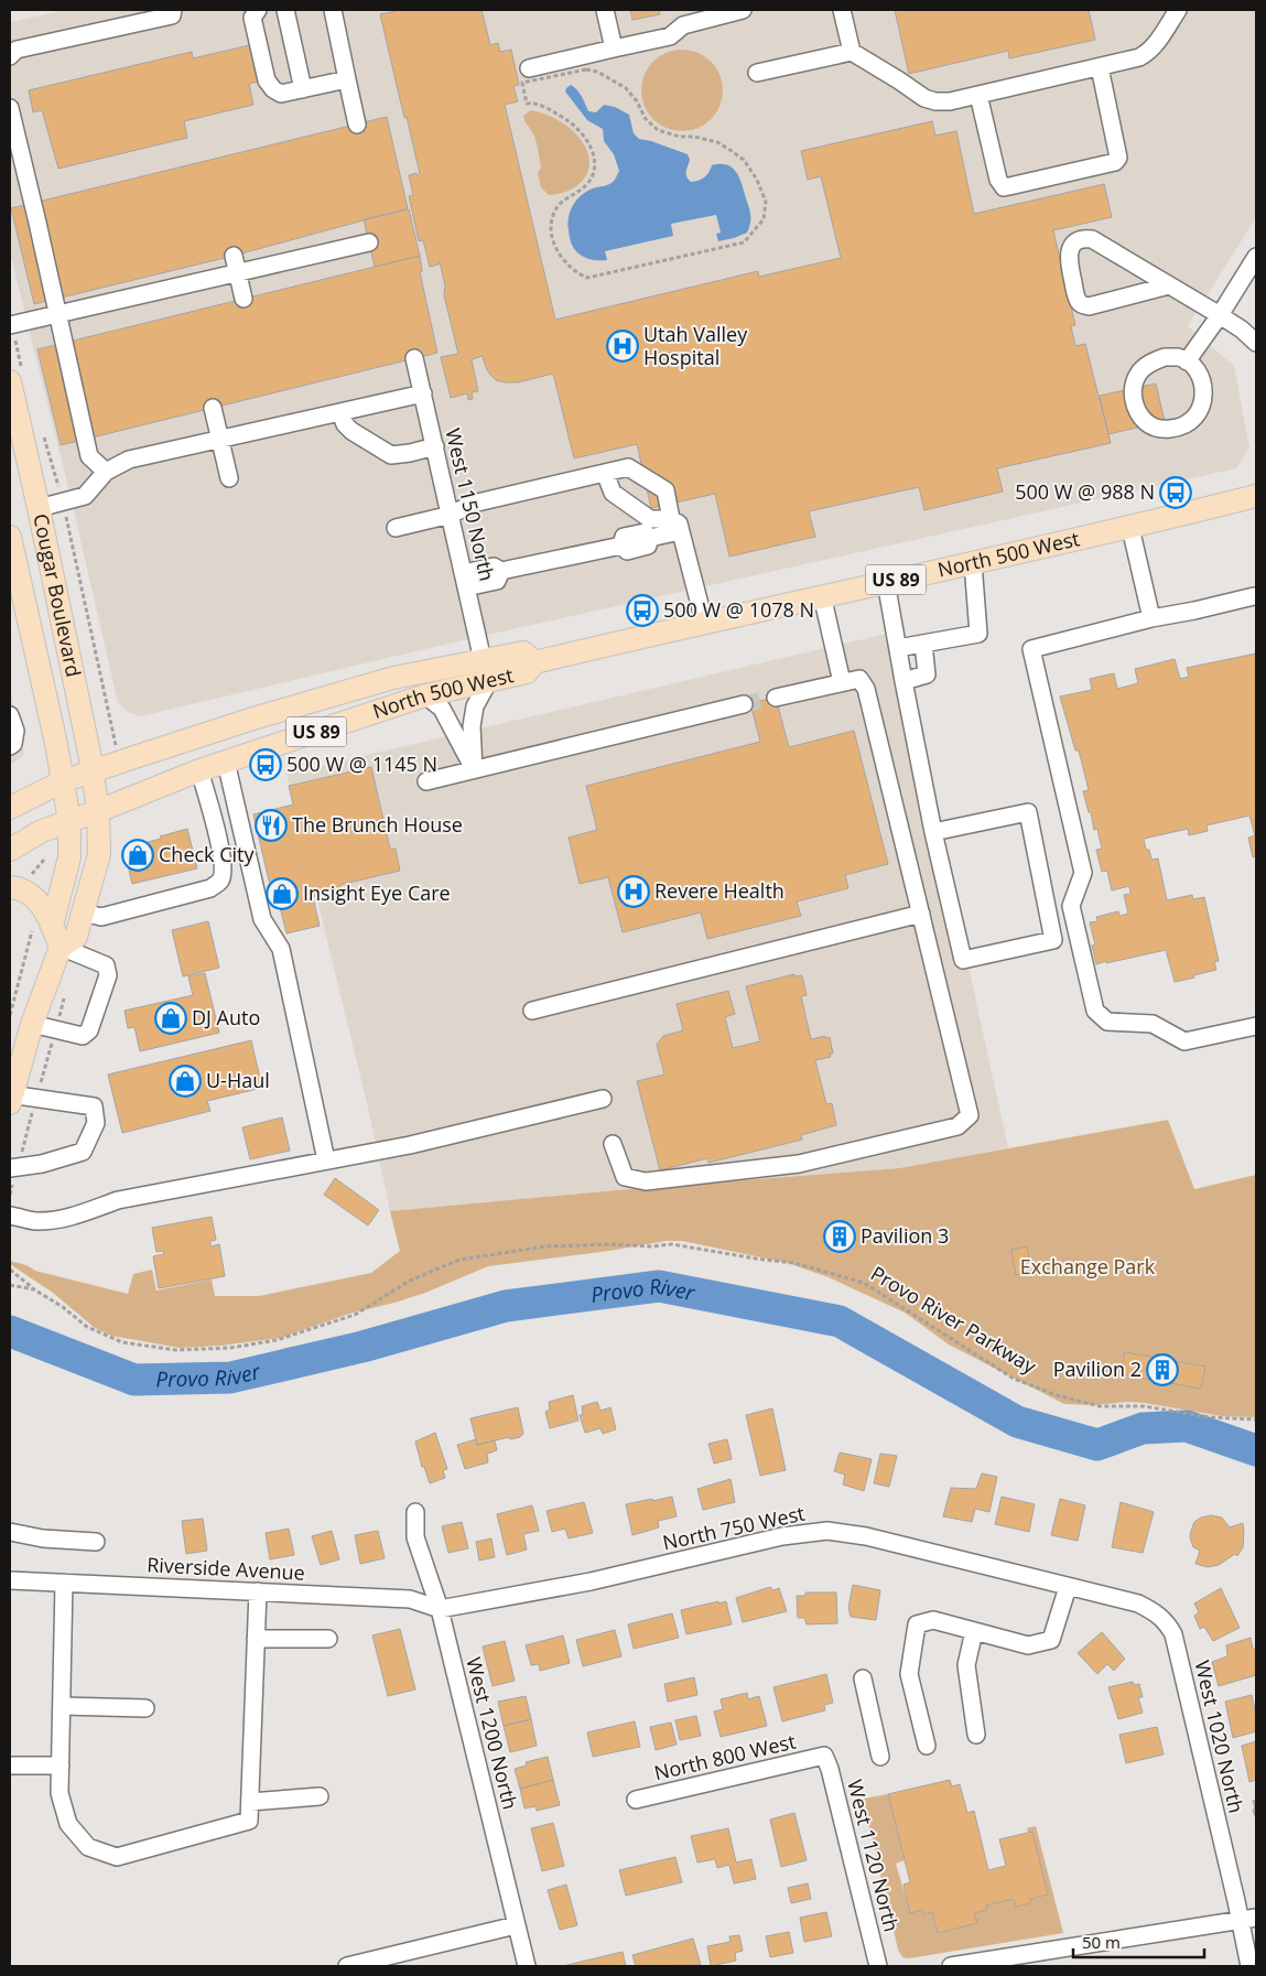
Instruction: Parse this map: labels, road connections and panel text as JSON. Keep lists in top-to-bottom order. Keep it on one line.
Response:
{"streets":{"main road":["North 500 West","US 89","Cougar Boulevard"],"street":["West 1150 North","North 750 West","Riverside Avenue","West 1200 North","West 1020 North","North 800 West","West 1120 North"],"path":["Provo River Parkway"]},"crossings":[["West 1150 North","North 500 West"],["North 500 West","US 89"],["North 500 West","Cougar Boulevard"],["US 89","Cougar Boulevard"],["North 750 West","Riverside Avenue"],["North 750 West","West 1200 North"],["North 750 West","West 1020 North"],["Riverside Avenue","West 1200 North"],["North 800 West","West 1120 North"]],"water":["Provo River"],"parks":["Exchange Park"],"places":{"hospital":["Utah Valley Hospital","Revere Health"],"bus stop":["500 W @ 988 N","500 W @ 1078 N","500 W @ 1145 N"],"restaurant":["The Brunch House"],"shop":["Check City","Insight Eye Care","DJ Auto","U-Haul"],"building":["Pavilion 3","Pavilion 2"]},"scale_bar":"50 m"}
